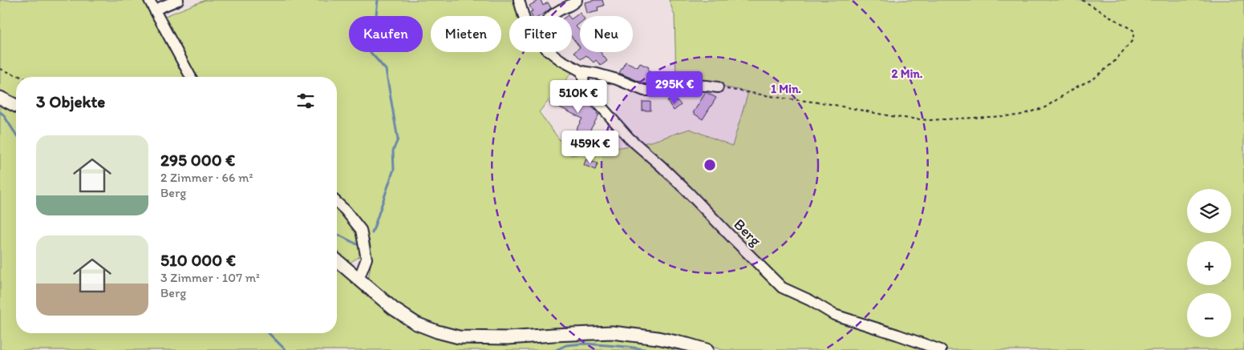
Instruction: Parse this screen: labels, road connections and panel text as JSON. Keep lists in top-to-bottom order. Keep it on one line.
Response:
{"streets":{"street":["Berg"]},"page":{"chip":["Kaufen","Mieten","Filter","Neu"],"price":["295K €","510K €","459K €"],"heading":"3 Objekte","list":[{"name":"295 000 €","note":"2 Zimmer · 66 m² · Berg"},{"name":"510 000 €","note":"3 Zimmer · 107 m² · Berg"}],"map_buttons":["+","−"]},"rings":["2 Min.","1 Min."]}
